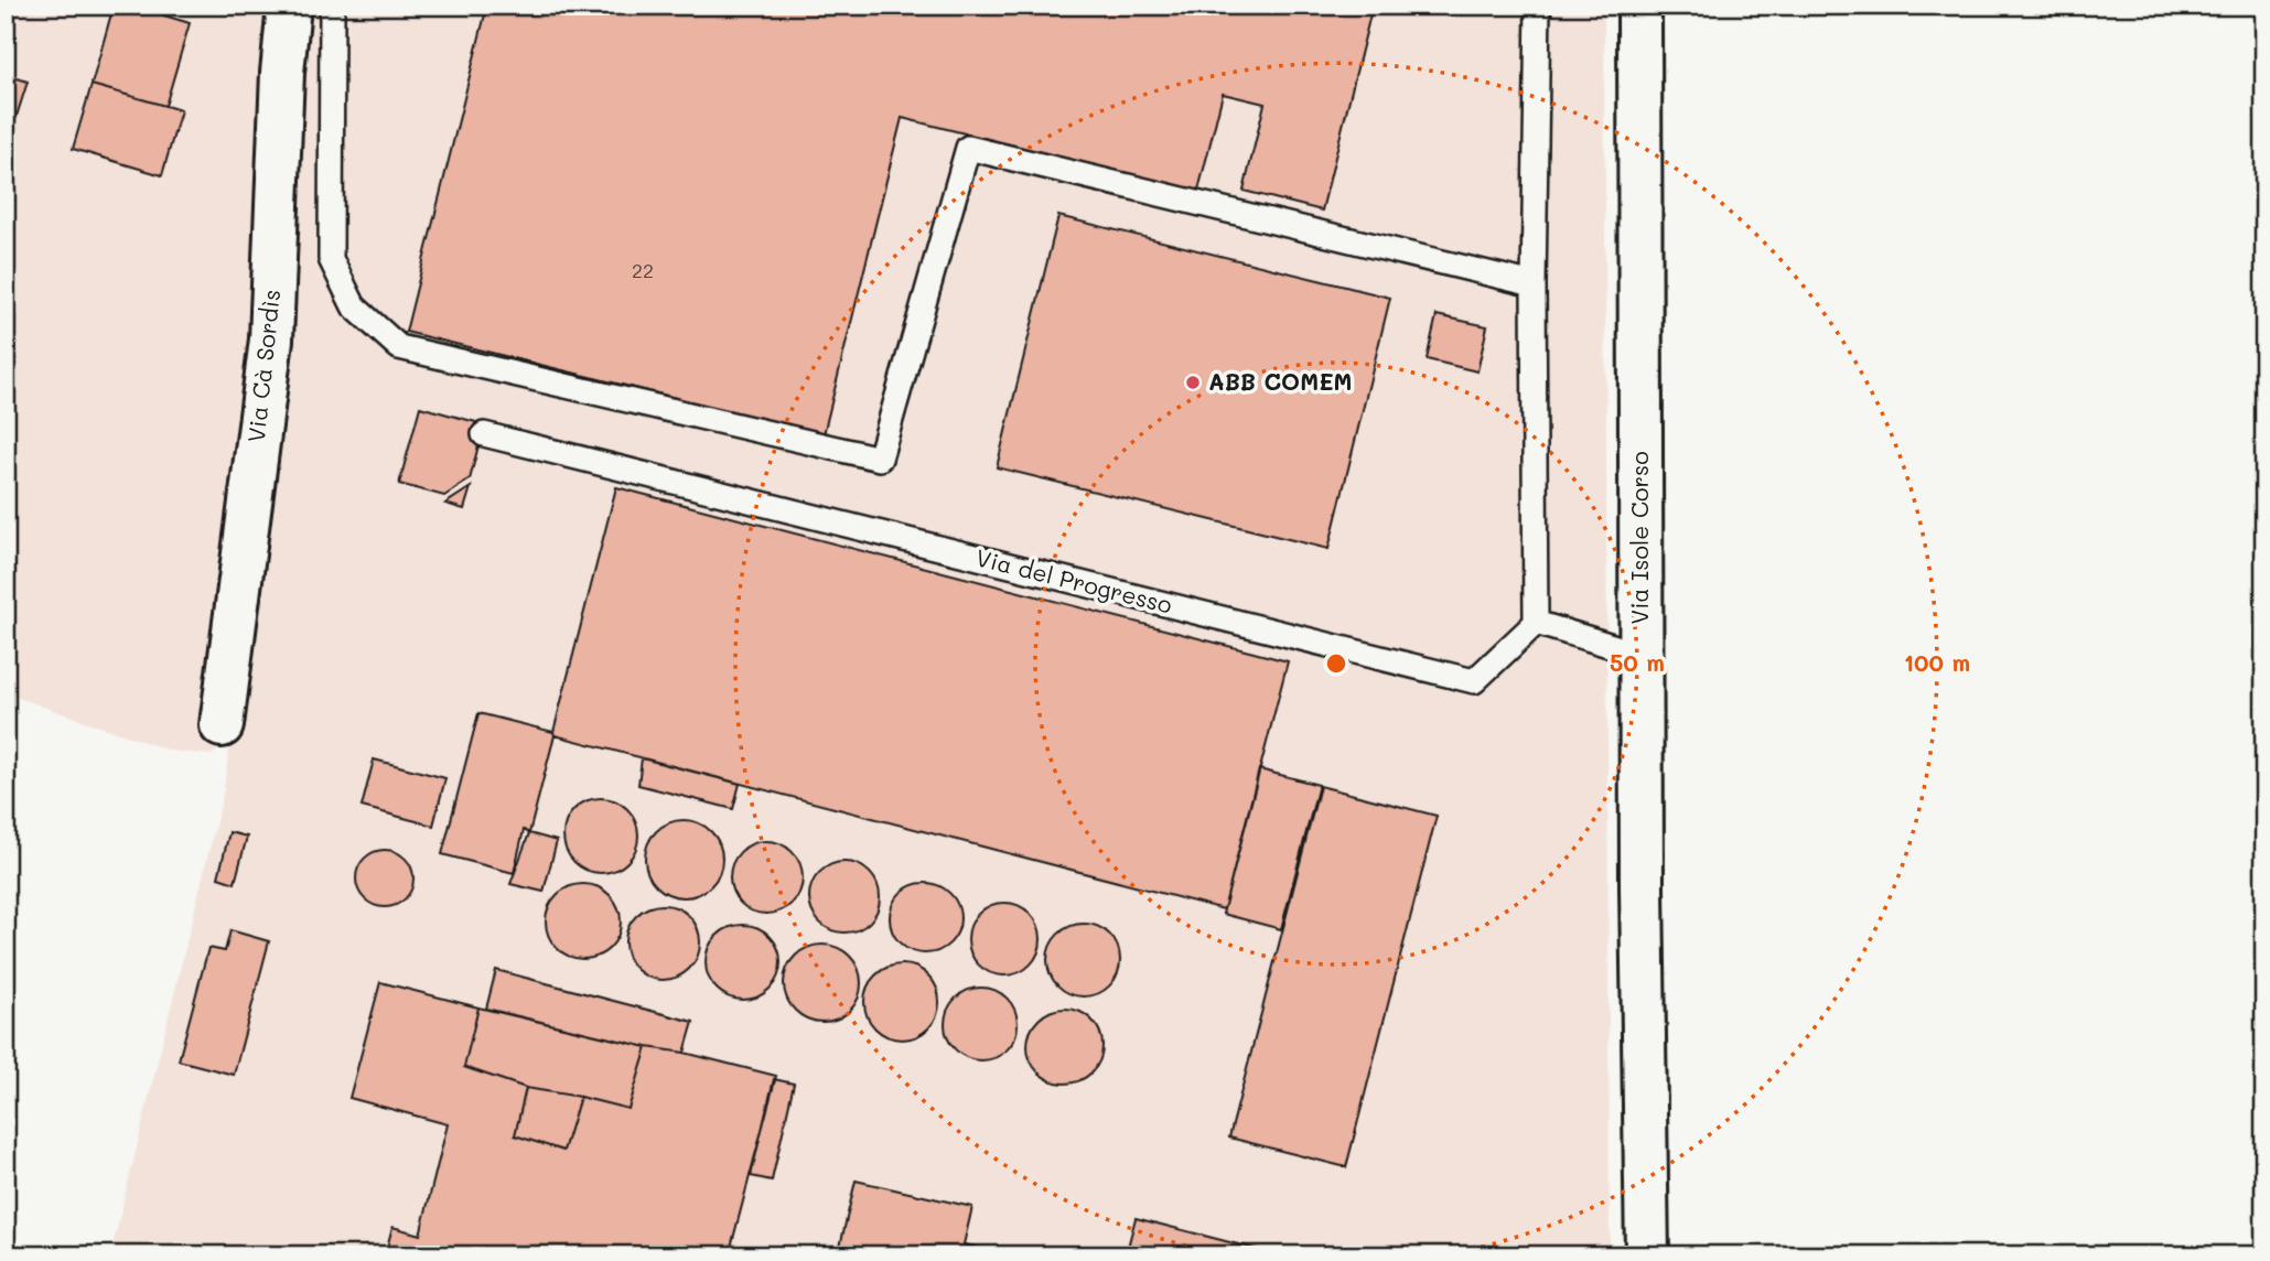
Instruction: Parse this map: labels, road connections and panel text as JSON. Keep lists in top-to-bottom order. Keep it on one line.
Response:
{"streets":{"main road":["Via Cà Sordìs","Via Isole Corso"],"lane":["Via del Progresso"]},"places":["ABB COMEM"],"house_numbers":["22"],"rings":["50 m","100 m"]}
